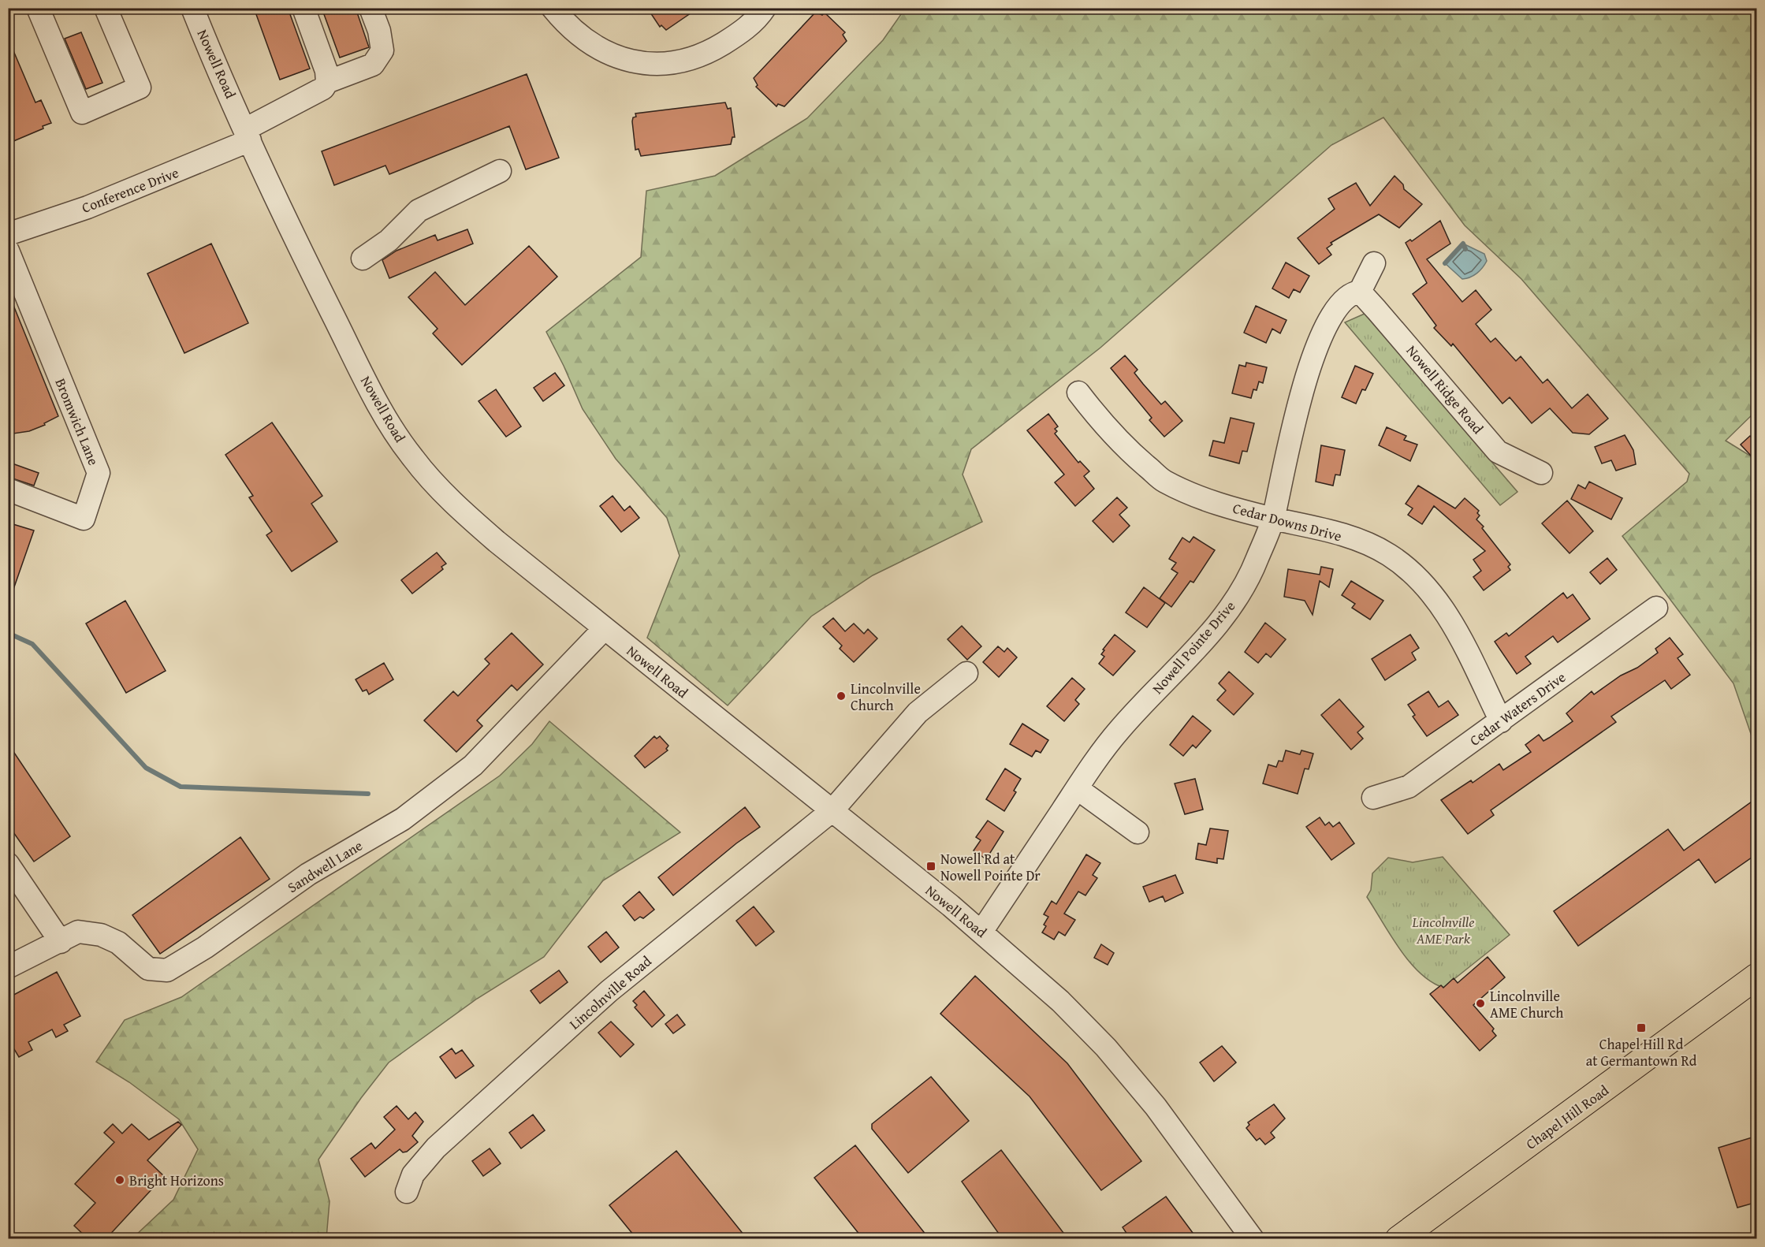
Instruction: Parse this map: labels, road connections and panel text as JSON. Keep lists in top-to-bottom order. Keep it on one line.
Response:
{"streets":{"main road":["Chapel Hill Road"],"street":["Nowell Road","Conference Drive","Nowell Ridge Road","Bromwich Lane","Cedar Downs Drive","Nowell Pointe Drive","Cedar Waters Drive","Sandwell Lane","Lincolnville Road"]},"crossings":[["Nowell Road","Conference Drive"],["Nowell Road","Nowell Pointe Drive"],["Nowell Road","Sandwell Lane"],["Nowell Road","Lincolnville Road"],["Nowell Ridge Road","Nowell Pointe Drive"],["Cedar Downs Drive","Nowell Pointe Drive"],["Cedar Downs Drive","Cedar Waters Drive"]],"parks":["Lincolnville AME Park"],"places":{"other":["Lincolnville Church","Lincolnville AME Church","Bright Horizons"],"transit":["Nowell Rd at Nowell Pointe Dr","Chapel Hill Rd at Germantown Rd"]}}
